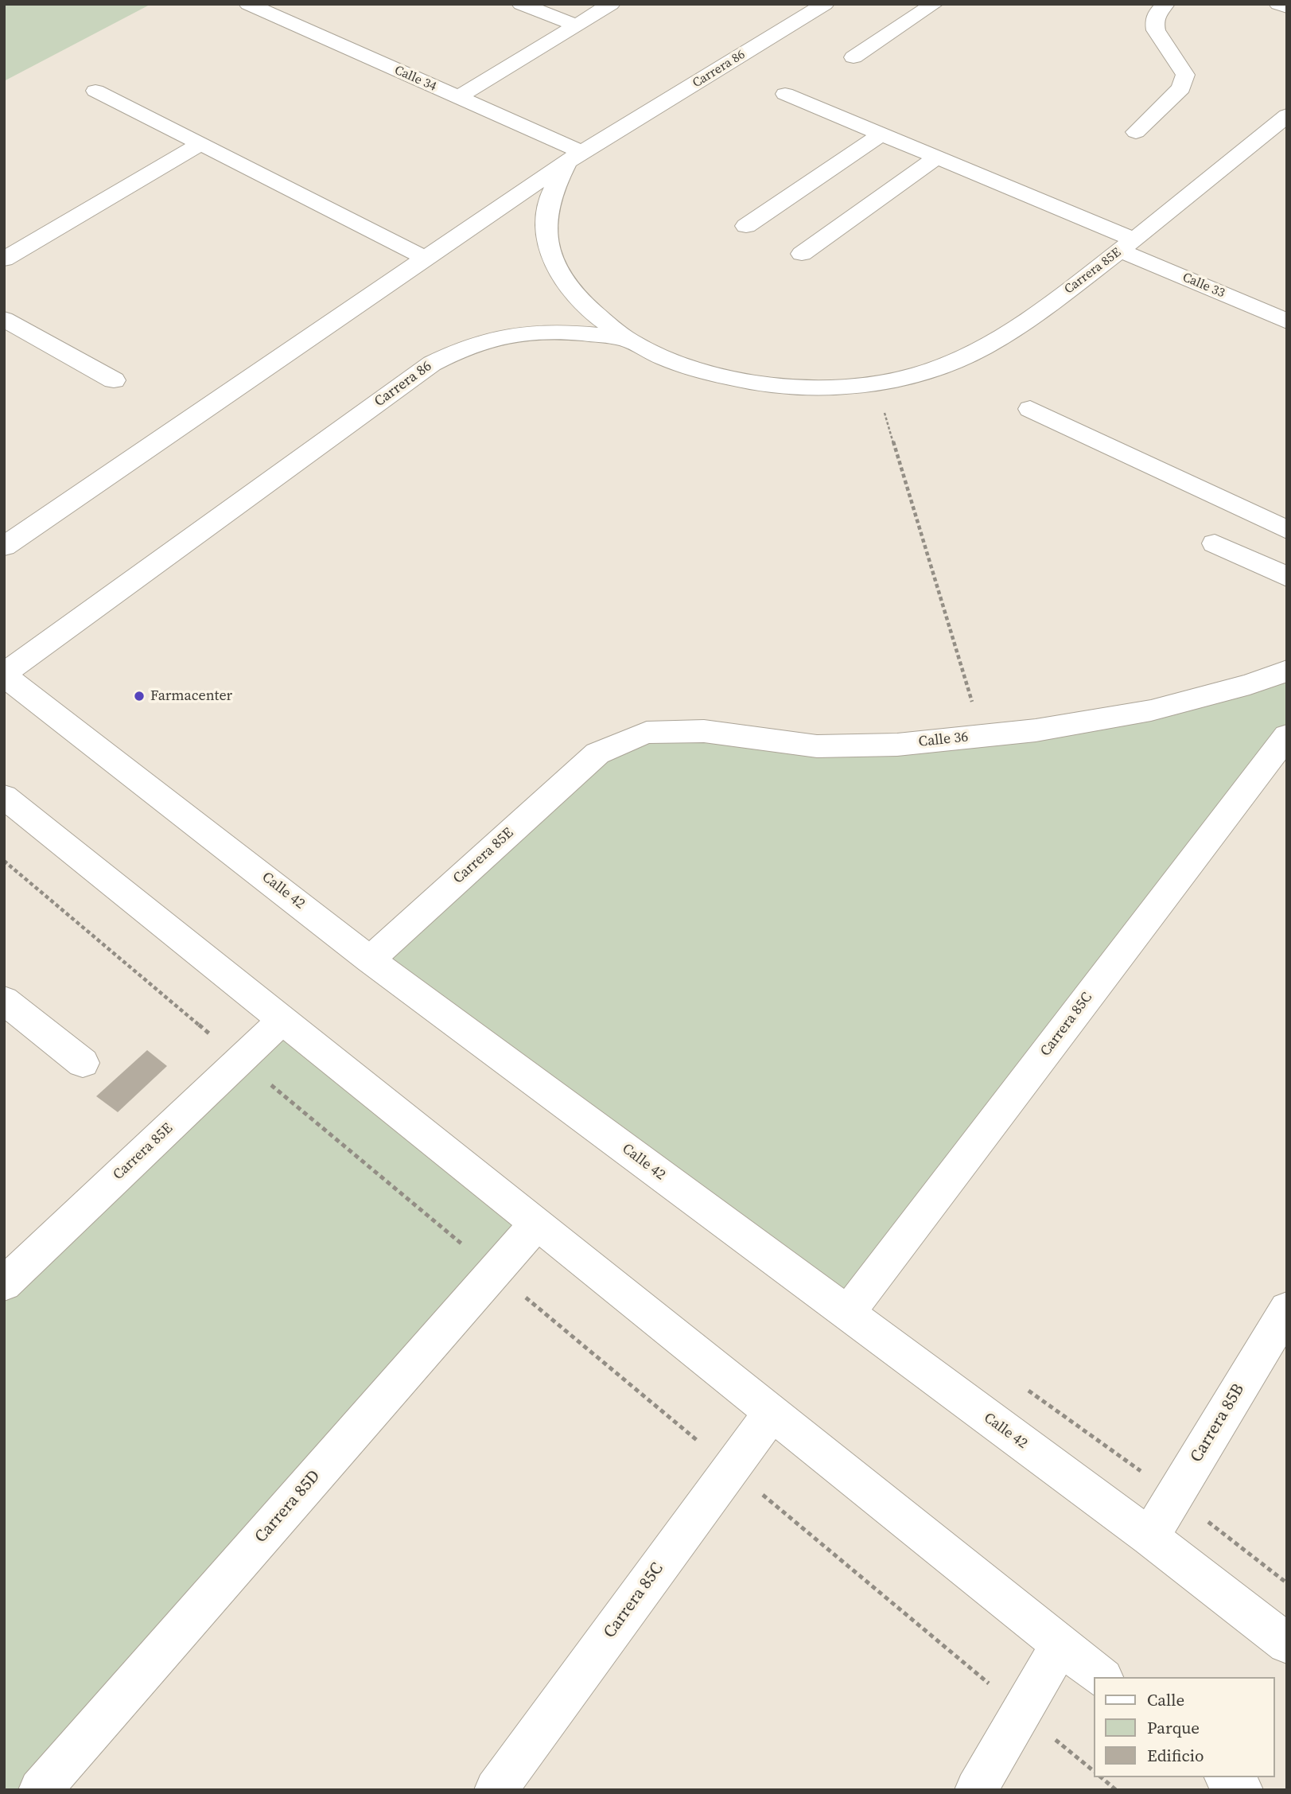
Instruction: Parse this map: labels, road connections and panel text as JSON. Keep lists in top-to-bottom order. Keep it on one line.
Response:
{"streets":{"street":["Carrera 86","Calle 34","Carrera 85E","Calle 33","Calle 36","Calle 42","Carrera 85C","Carrera 85B","Carrera 85D"]},"crossings":[["Carrera 86","Calle 34"],["Carrera 86","Carrera 85E"],["Carrera 86","Calle 42"],["Carrera 85E","Calle 33"],["Carrera 85E","Calle 36"],["Carrera 85E","Calle 42"],["Calle 42","Carrera 85C"],["Calle 42","Carrera 85B"]],"places":["Farmacenter"],"legend":["Calle","Parque","Edificio"]}
